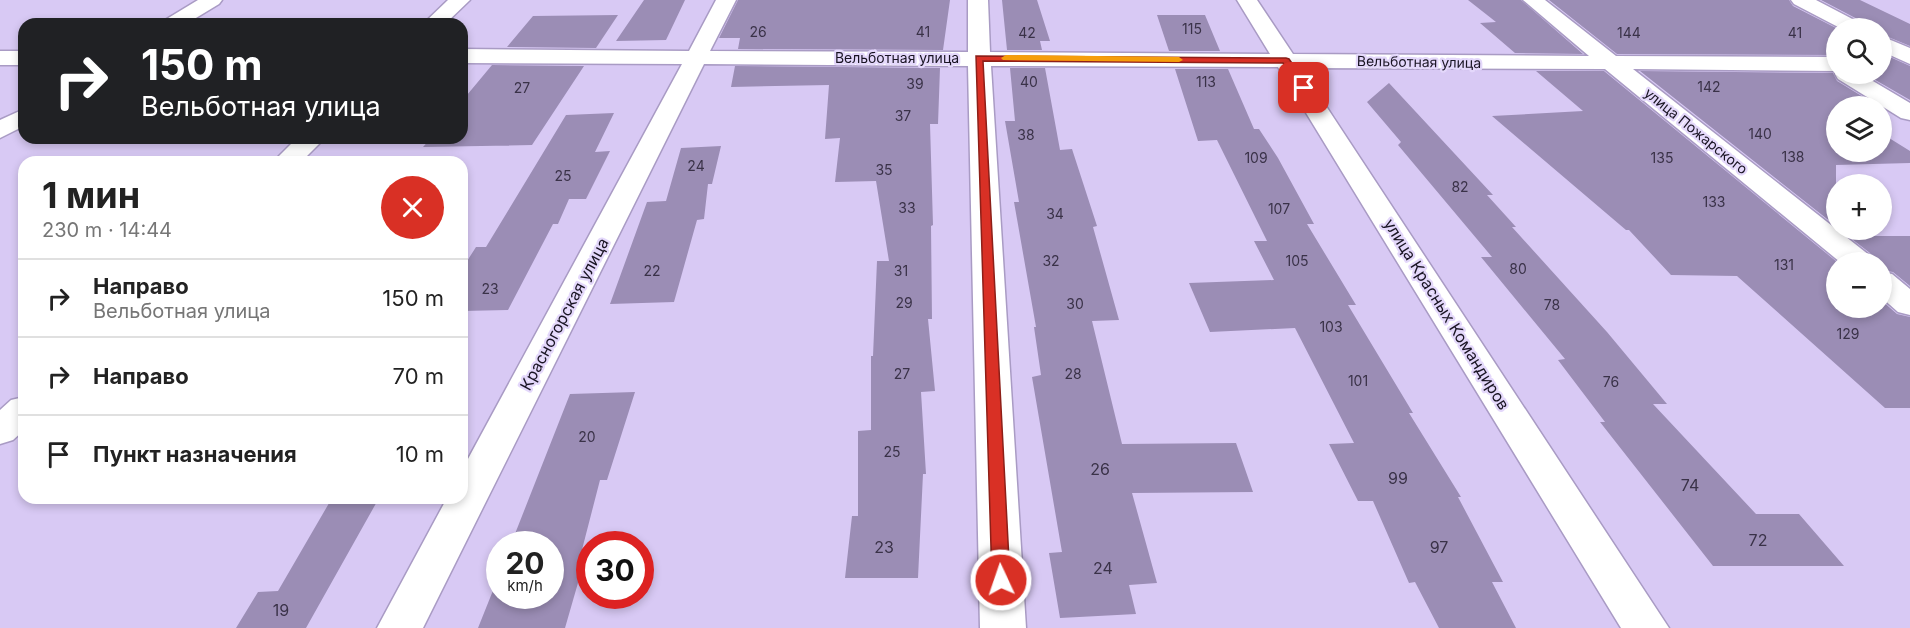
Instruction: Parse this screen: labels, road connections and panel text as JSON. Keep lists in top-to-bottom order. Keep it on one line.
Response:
{"streets":{"street":["Вельботная улица","улица Пожарского","Красногорская улица","улица Красных Командиров"]},"crossings":[["Вельботная улица","улица Пожарского"],["Вельботная улица","Красногорская улица"],["Вельботная улица","улица Красных Командиров"]],"house_numbers":["115","26","41","42","144","41","40","113","39","142","27","37","140","38","138","109","135","24","35","25","82","133","33","107","34","32","105","131","80","22","31","23","29","30","78","103","129","27","28","101","76","20","25","26","99","74","72","23","97","24","19"],"page":{"map_buttons":["+","−"],"turn":["150 m","Вельботная улица"],"heading":["1 мин","230 m · 14:44"],"list":[{"name":"Направо","note":"Вельботная улица","value":"150 m"},{"name":"Направо","value":"70 m"},{"name":"Пункт назначения","value":"10 m"}],"speed":"20 km/h","limit":"30"}}
